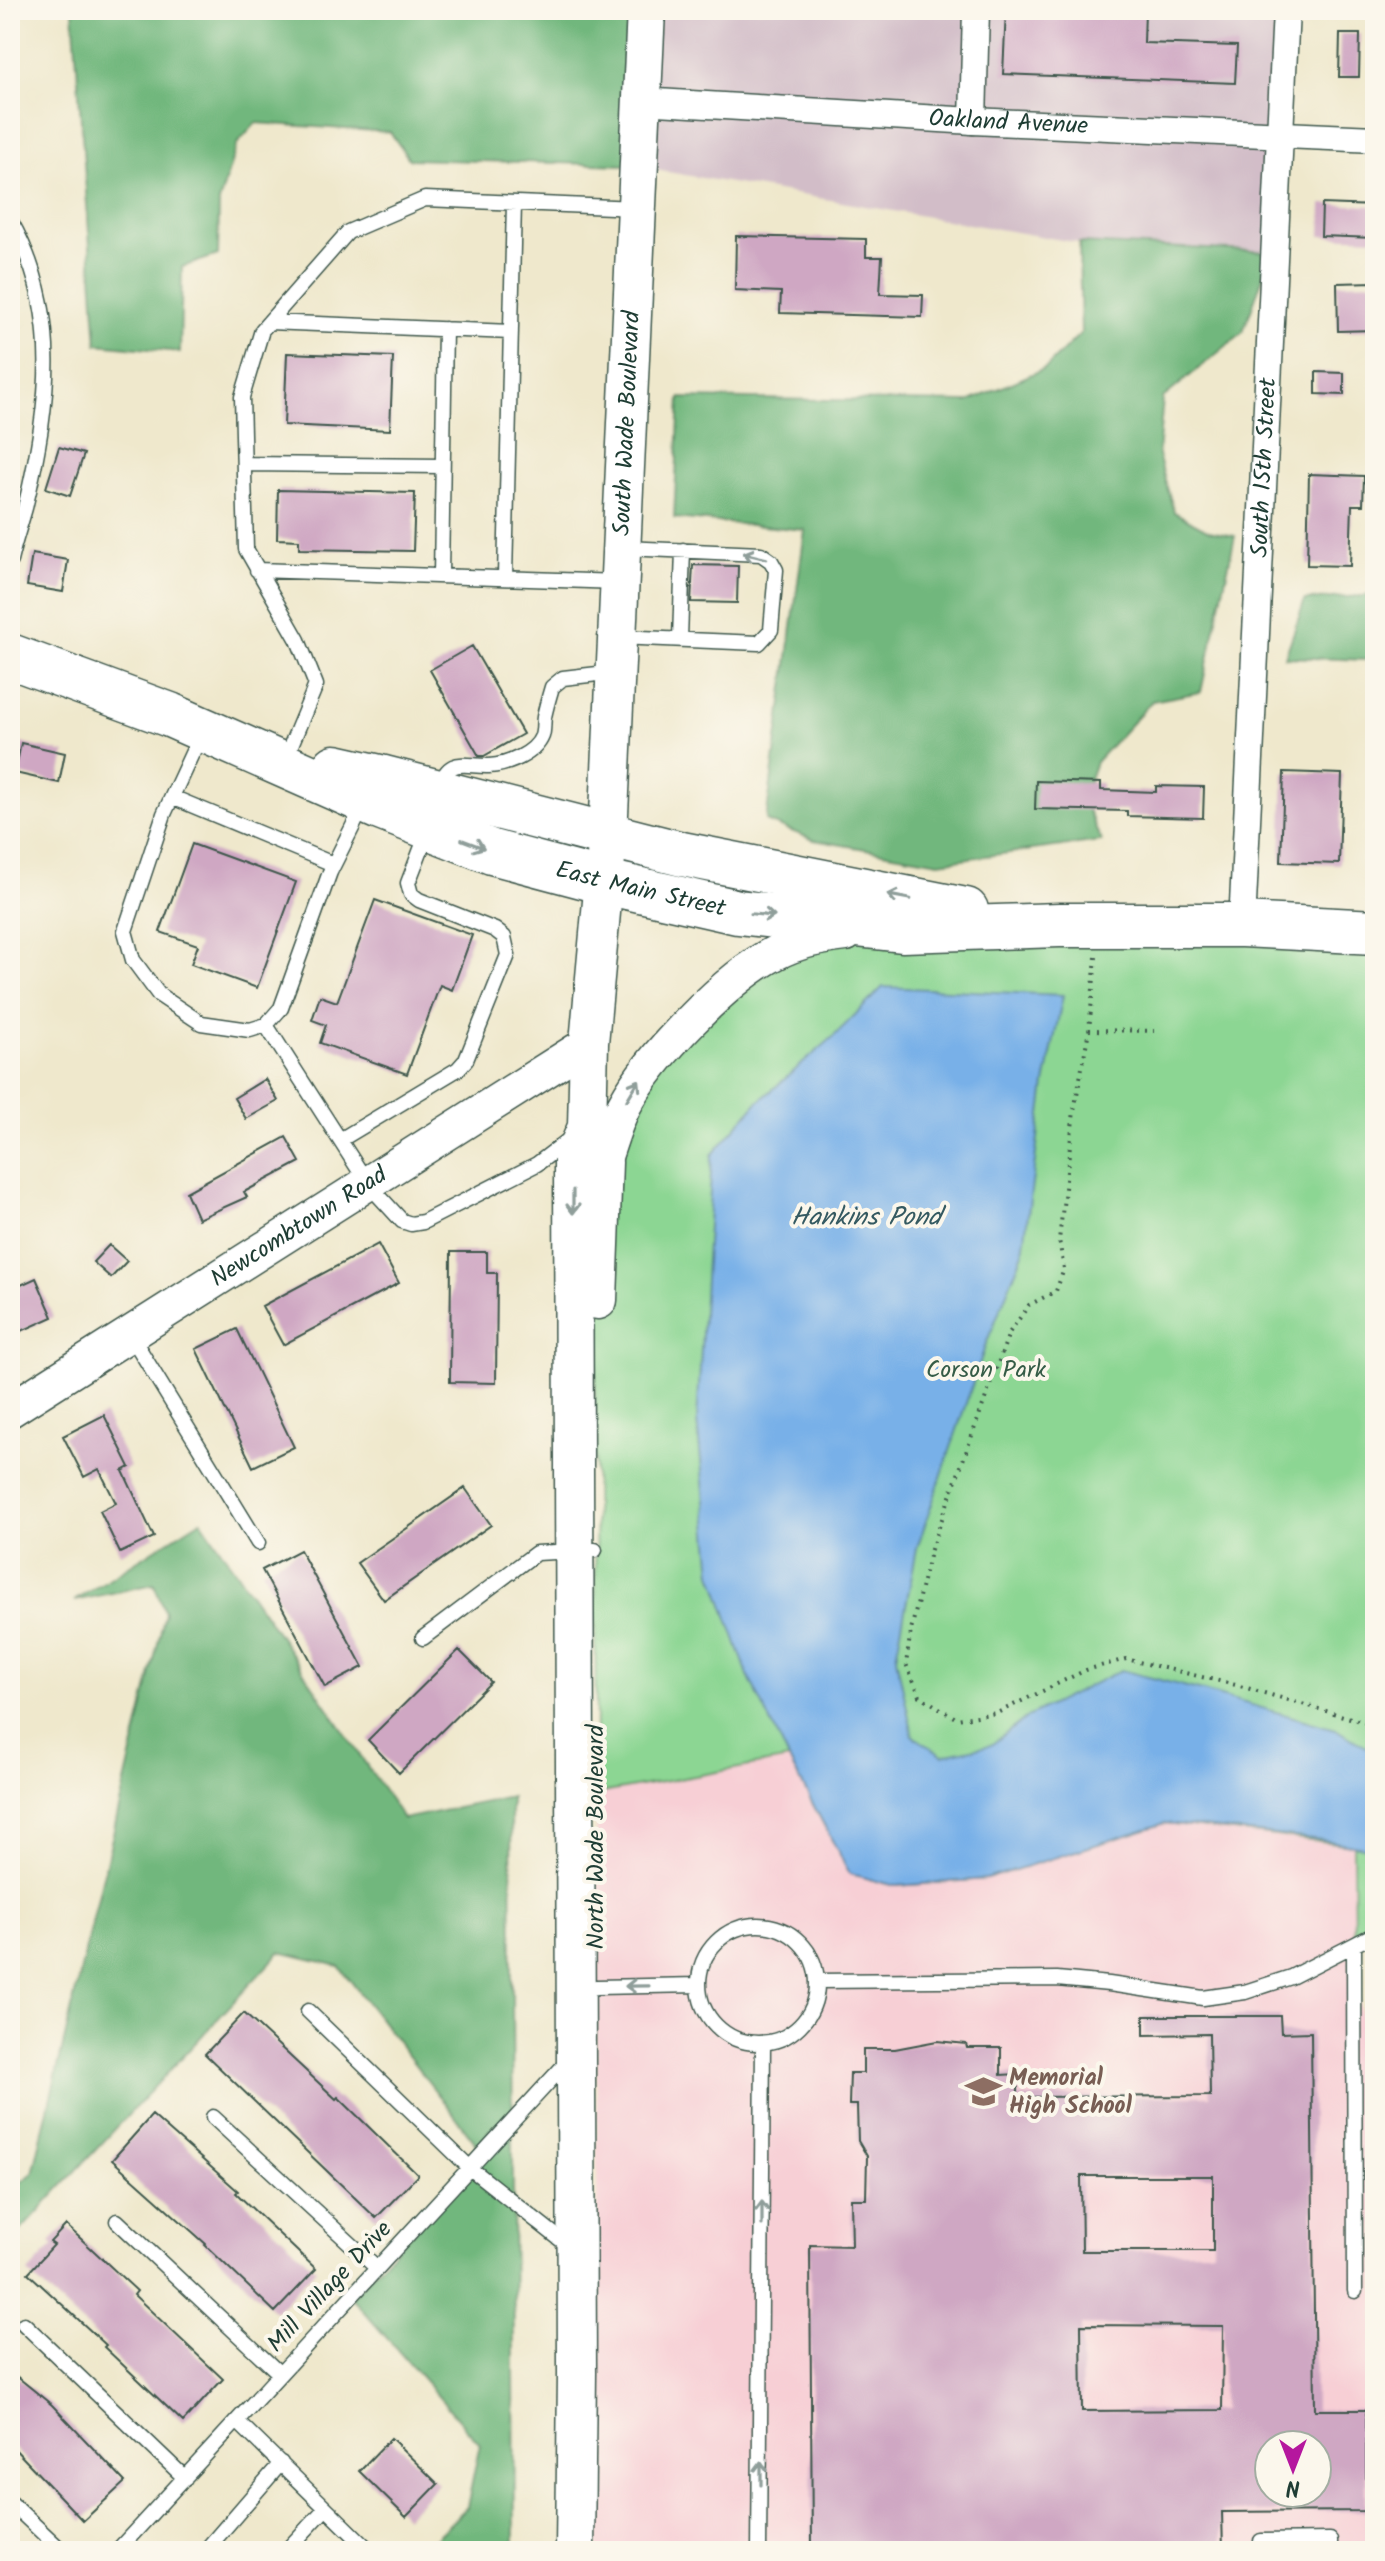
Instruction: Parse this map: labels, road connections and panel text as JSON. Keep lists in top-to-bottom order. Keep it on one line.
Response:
{"streets":{"highway":["East Main Street"],"main road":["South Wade Boulevard","North Wade Boulevard"],"street":["Oakland Avenue","South 15th Street","Newcombtown Road"],"lane":["Mill Village Drive"]},"crossings":[["Oakland Avenue","South Wade Boulevard"],["Oakland Avenue","South 15th Street"],["South Wade Boulevard","East Main Street"],["South Wade Boulevard","North Wade Boulevard"],["South 15th Street","East Main Street"],["East Main Street","North Wade Boulevard"],["Newcombtown Road","North Wade Boulevard"],["North Wade Boulevard","Mill Village Drive"]],"water":["Hankins Pond"],"parks":["Corson Park"],"places":{"school or university":["Memorial High School"]},"north":"bottom"}
